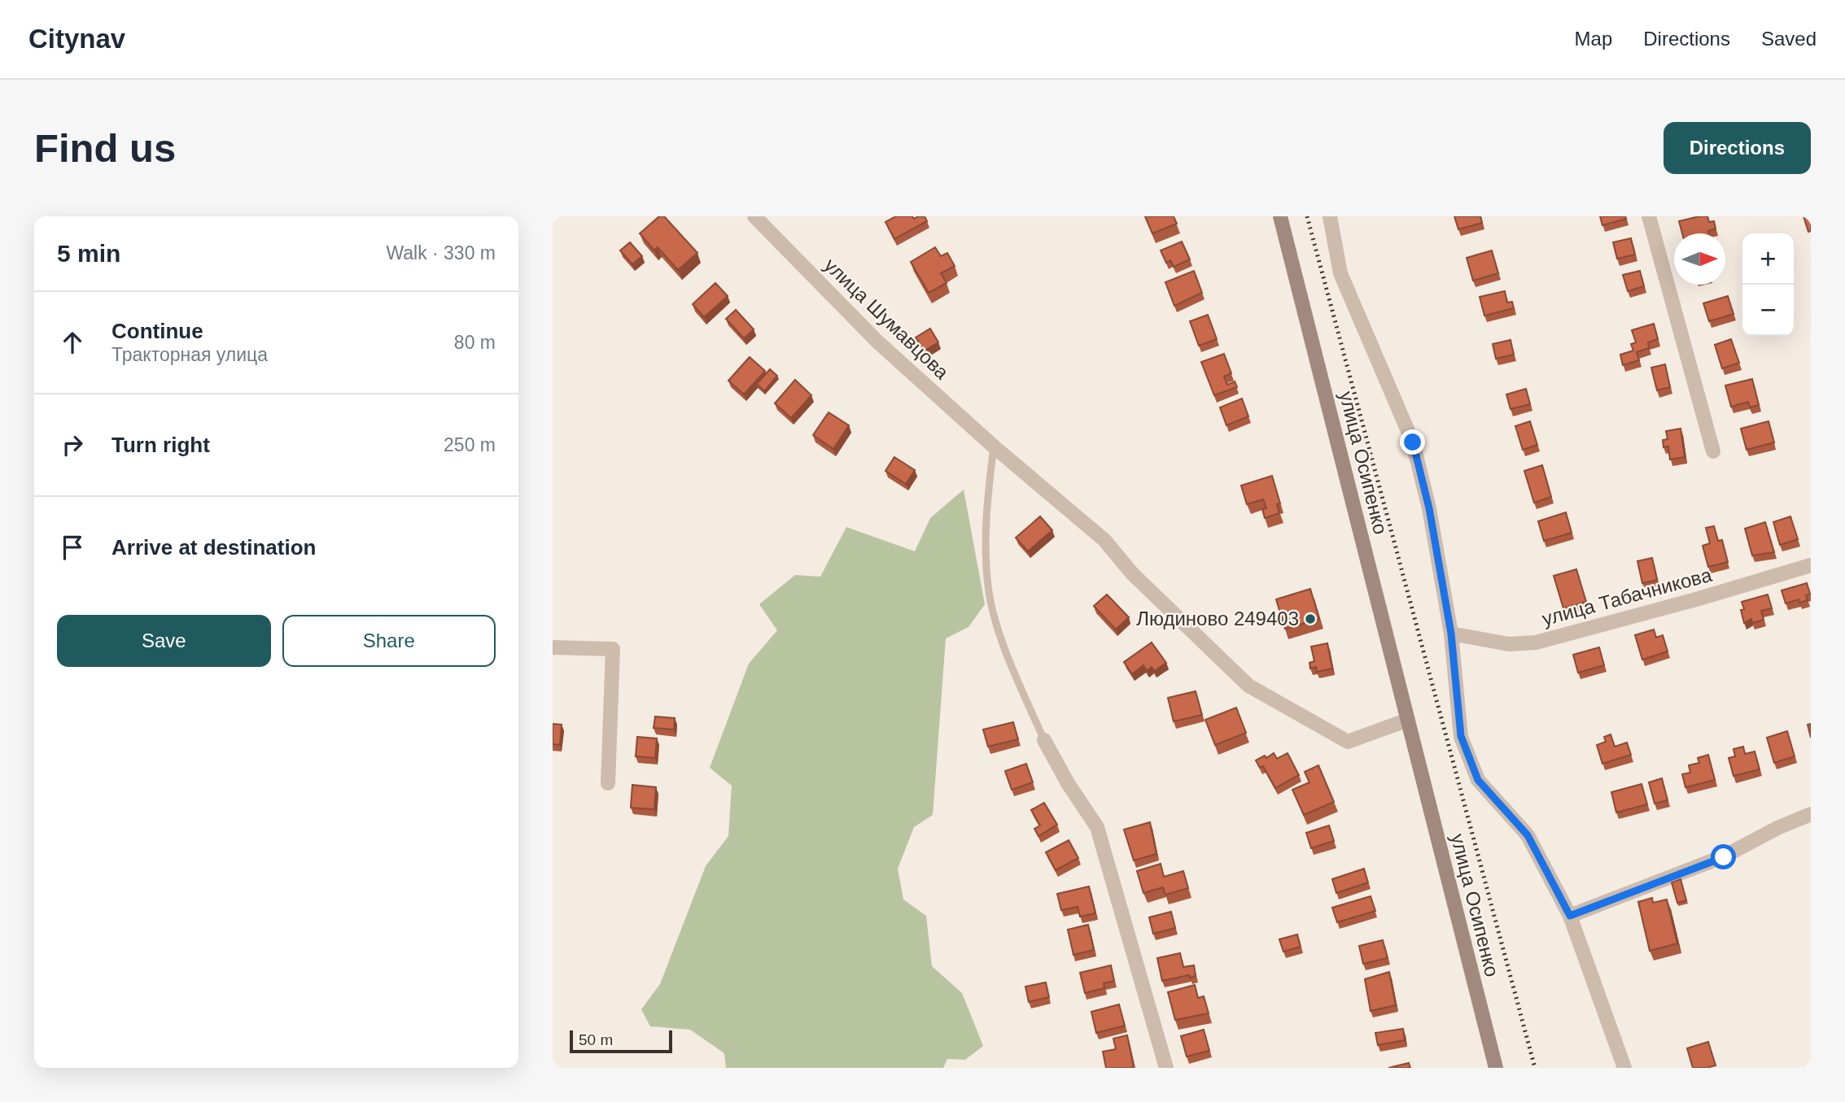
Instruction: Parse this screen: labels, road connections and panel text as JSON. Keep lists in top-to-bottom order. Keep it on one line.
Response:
{"streets":{"street":["улица Шумавцова","улица Осипенко","улица Табачникова"]},"places":["Людиново 249403"],"scale_bar":"50 m","north":"right","page":{"header":"Citynav","nav":["Map","Directions","Saved"],"buttons":["Directions",["Save","Share"]],"title":"Find us","heading":["5 min","Walk · 330 m"],"map_buttons":["+","−"],"list":[["Continue","Тракторная улица","80 m"],["Turn right","250 m"],"Arrive at destination"],"scale":"50 m"}}
